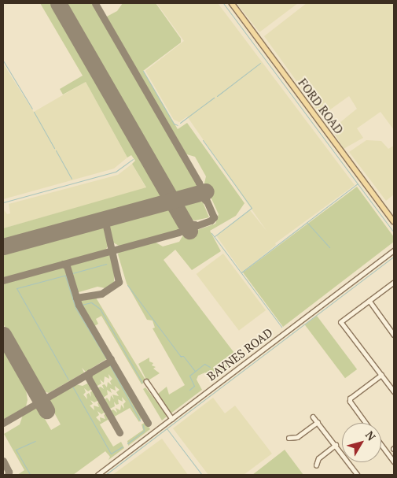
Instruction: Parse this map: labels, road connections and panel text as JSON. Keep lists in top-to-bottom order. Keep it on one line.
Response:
{"streets":{"main road":["FORD ROAD"],"street":["BAYNES ROAD"]},"north":"top right"}
